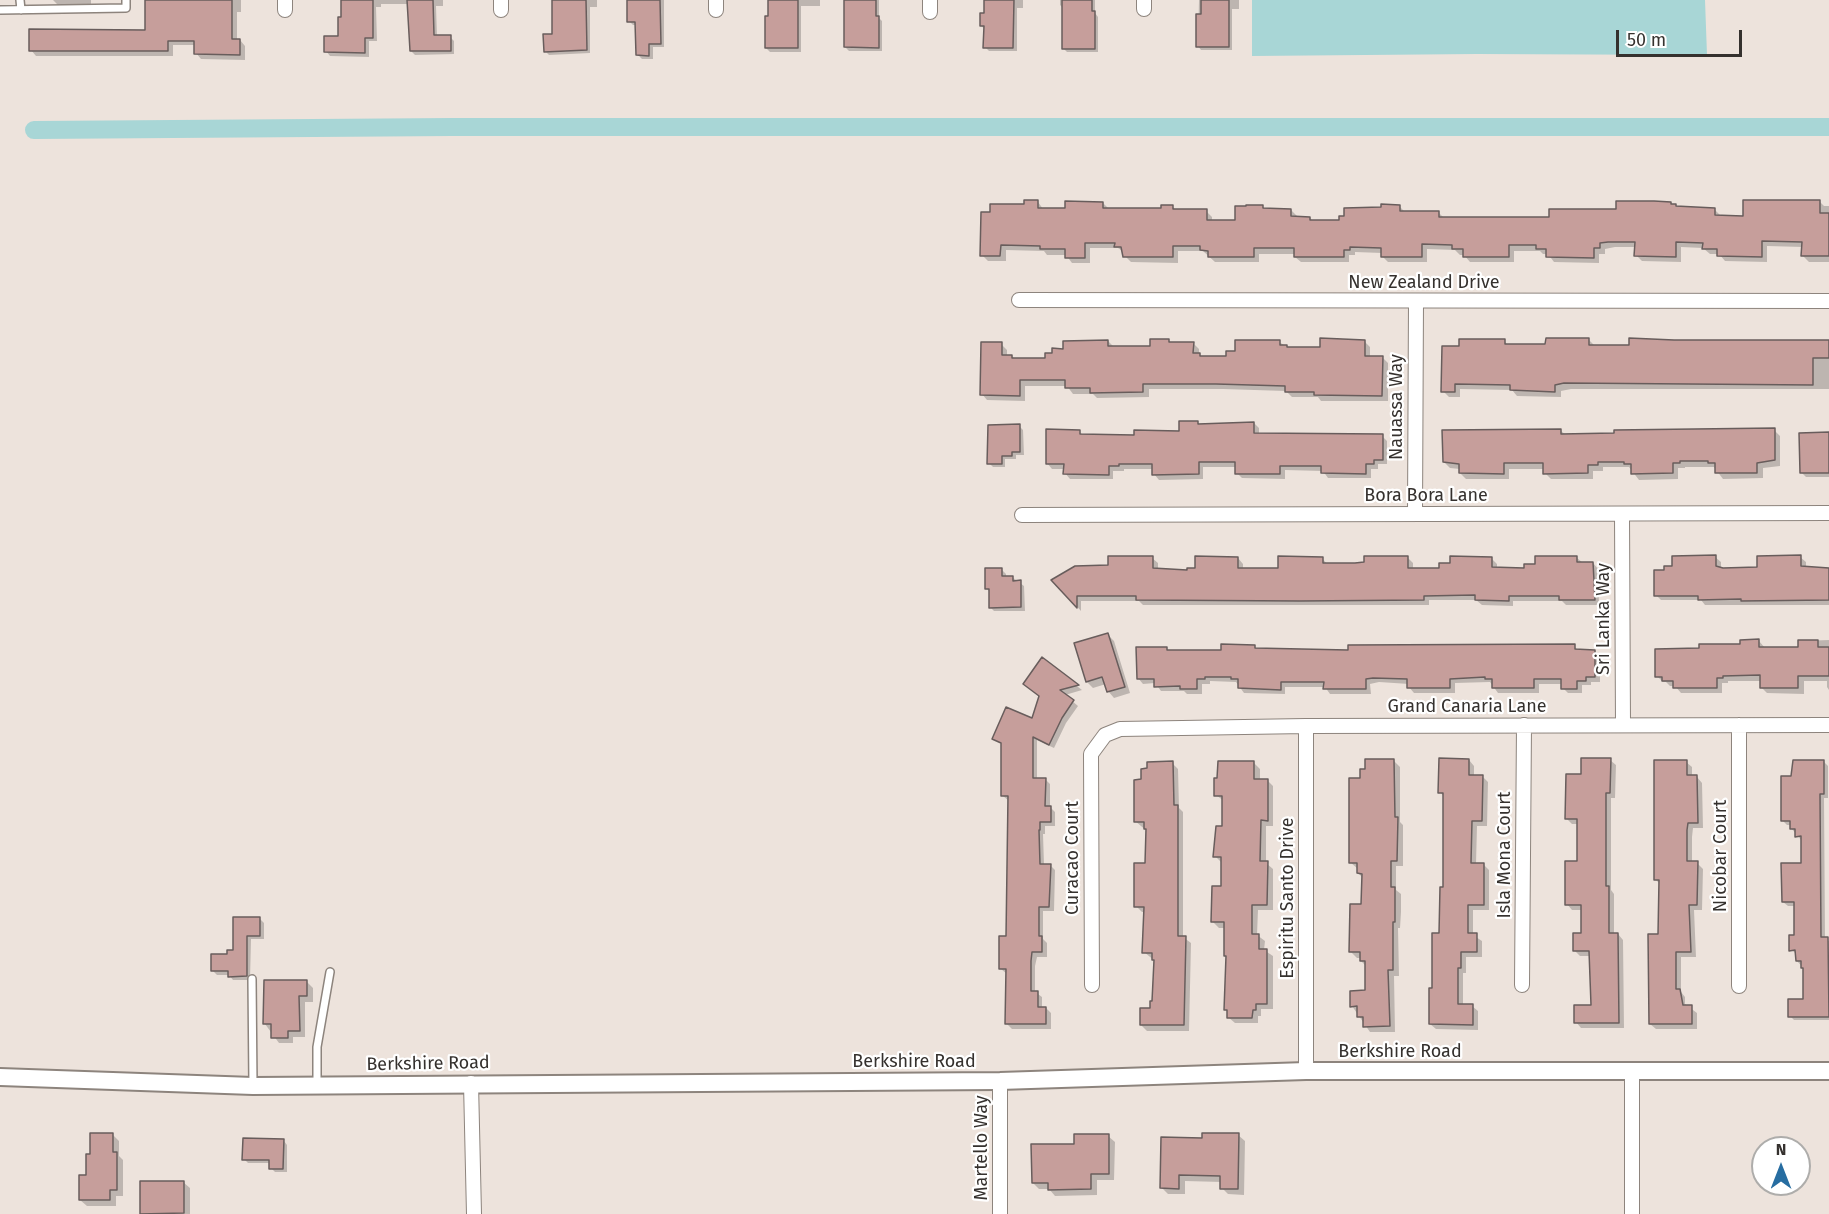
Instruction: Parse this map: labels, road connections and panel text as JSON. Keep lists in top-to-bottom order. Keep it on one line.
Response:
{"streets":{"street":["New Zealand Drive","Nauassa Way","Bora Bora Lane","Sri Lanka Way","Grand Canaria Lane","Isla Mona Court","Nicobar Court","Curacao Court","Espiritu Santo Drive","Berkshire Road","Martello Way"]},"crossings":[["New Zealand Drive","Nauassa Way"],["Nauassa Way","Bora Bora Lane"],["Bora Bora Lane","Sri Lanka Way"],["Sri Lanka Way","Grand Canaria Lane"],["Grand Canaria Lane","Isla Mona Court"],["Grand Canaria Lane","Nicobar Court"],["Grand Canaria Lane","Curacao Court"],["Grand Canaria Lane","Espiritu Santo Drive"],["Espiritu Santo Drive","Berkshire Road"],["Berkshire Road","Martello Way"]],"scale_bar":"50 m","north":"top"}
